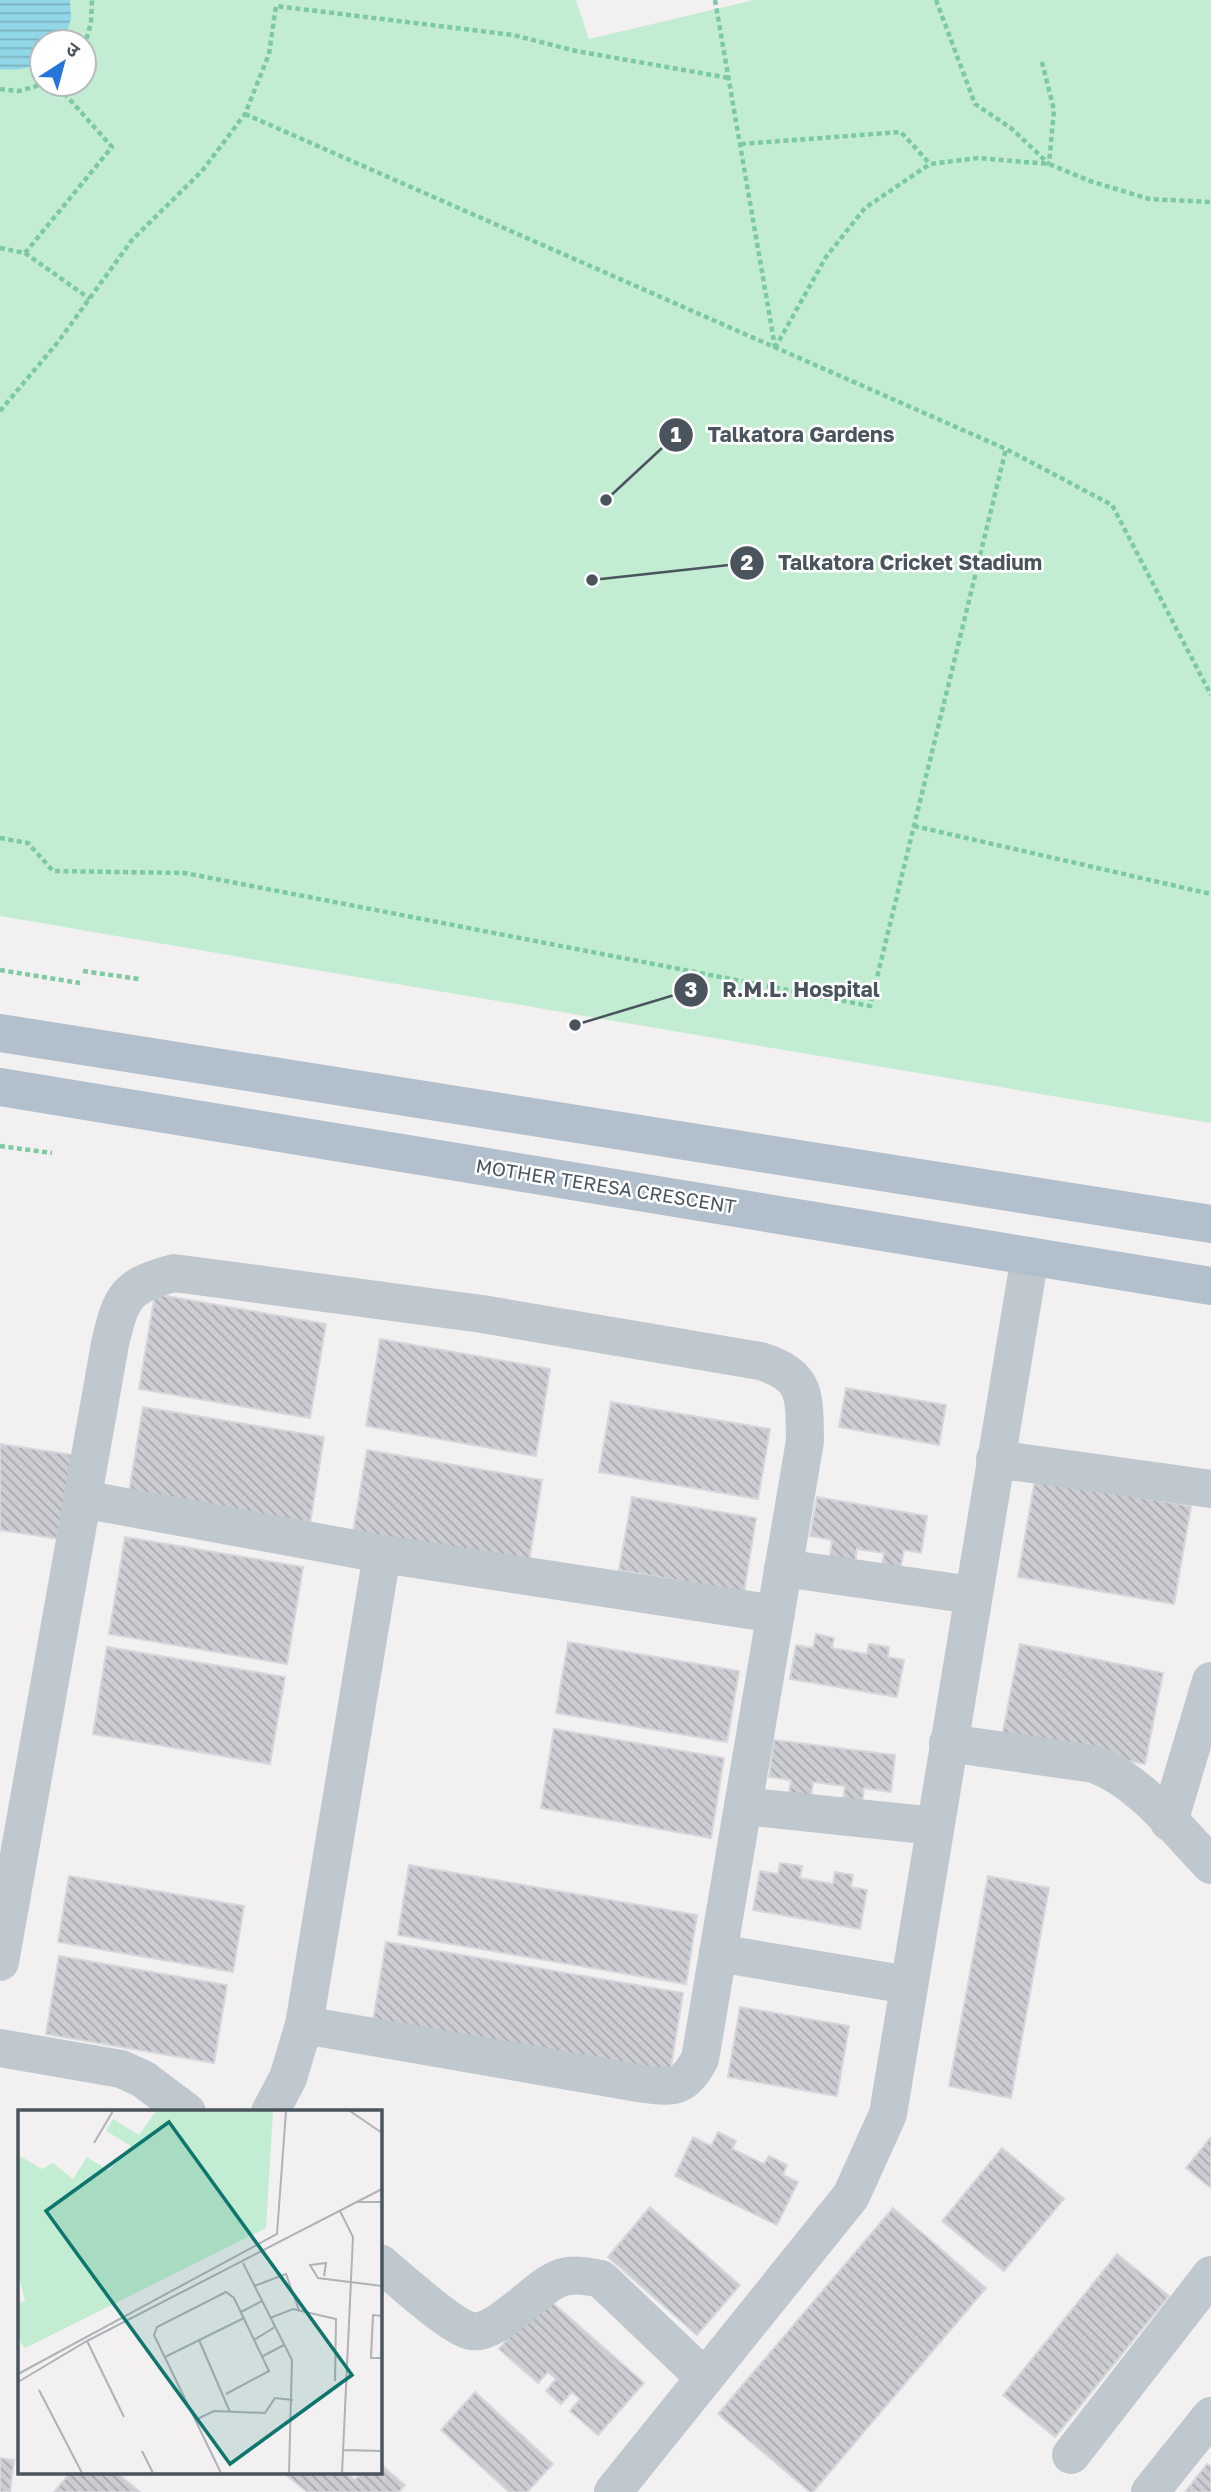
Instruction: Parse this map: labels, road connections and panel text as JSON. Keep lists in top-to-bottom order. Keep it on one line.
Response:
{"streets":{"main road":["MOTHER TERESA CRESCENT"]},"places":["Talkatora Gardens","Talkatora Cricket Stadium","R.M.L. Hospital"],"north":"top right"}
